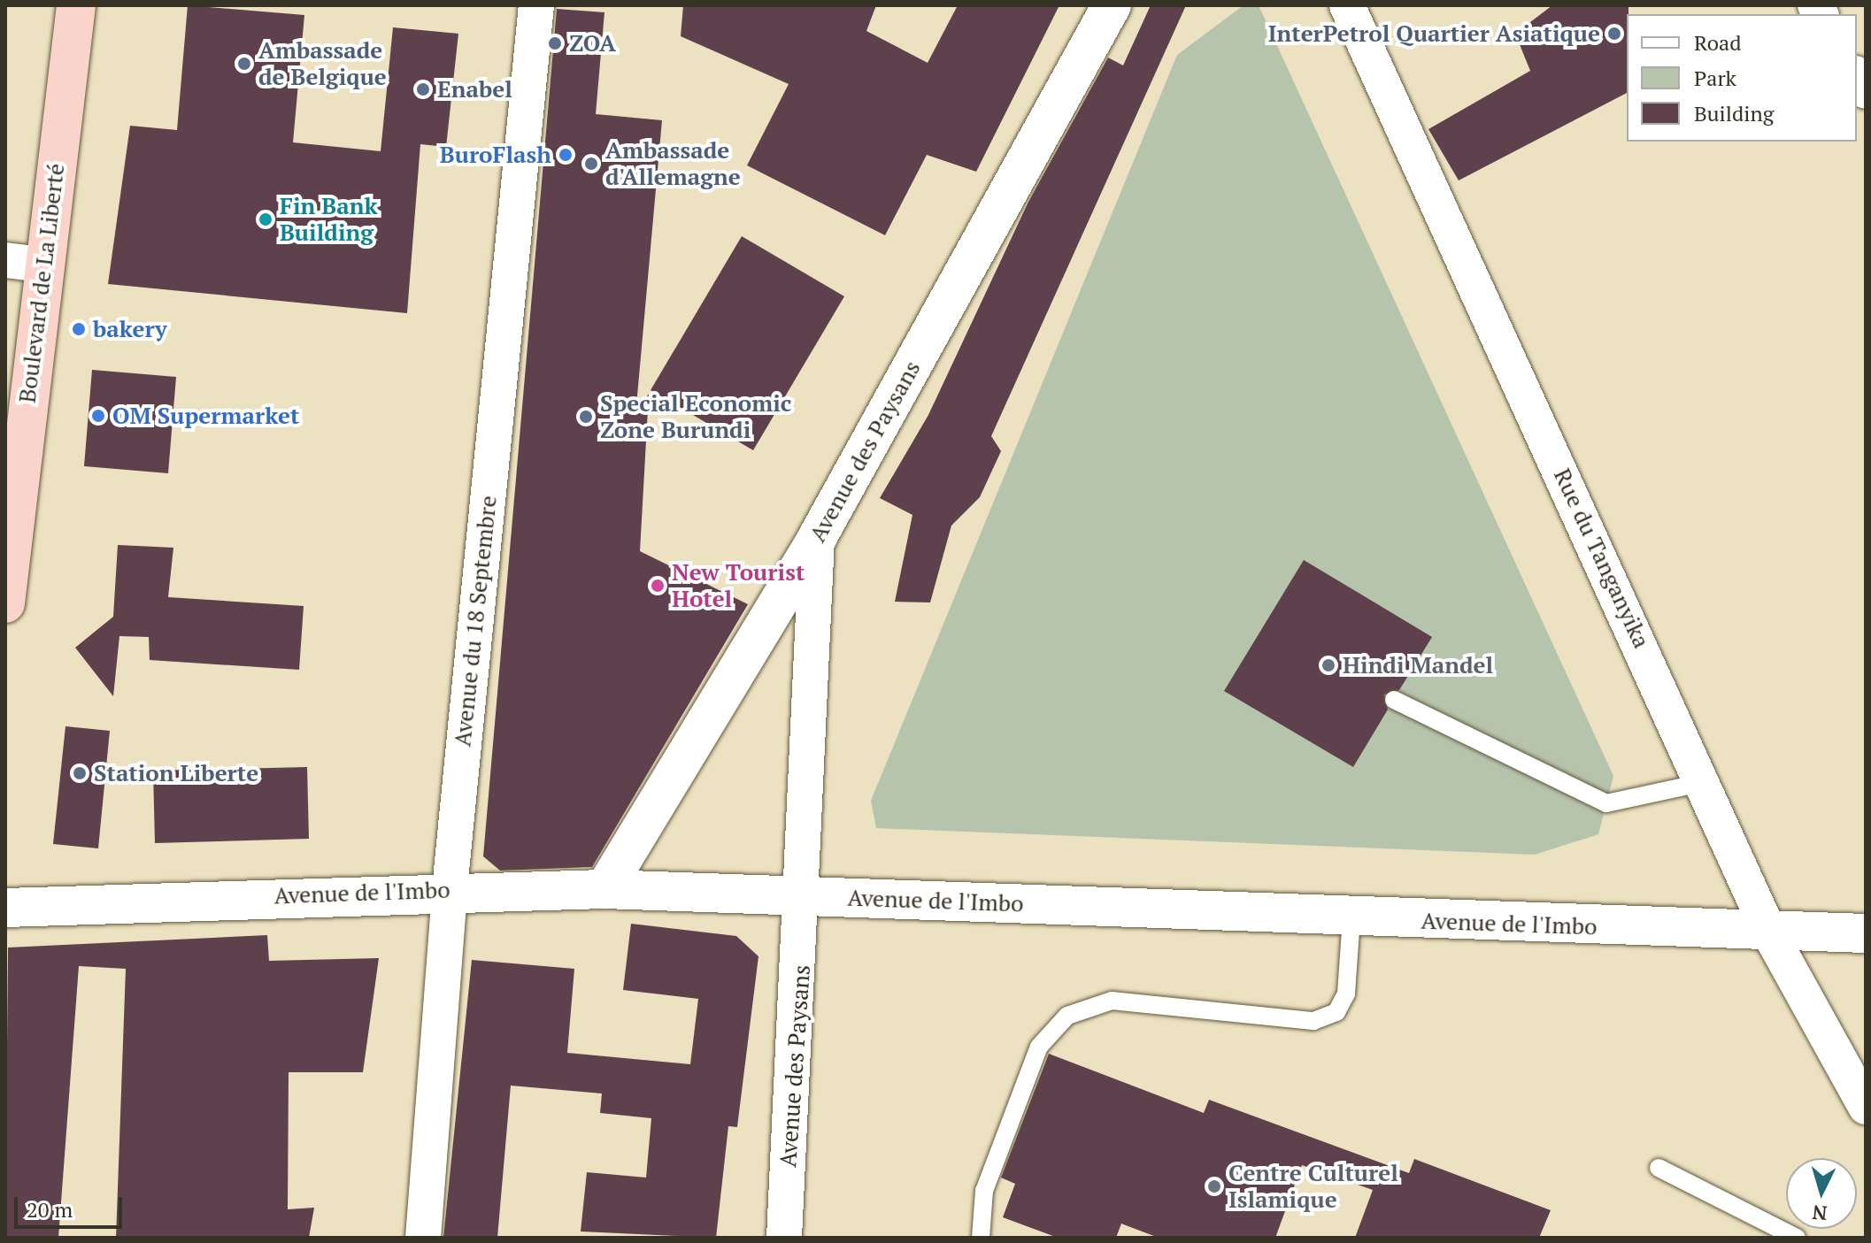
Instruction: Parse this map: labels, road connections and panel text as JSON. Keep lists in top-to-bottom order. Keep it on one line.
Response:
{"streets":{"highway":["Boulevard de La Liberté"],"street":["Avenue des Paysans","Rue du Tanganyika","Avenue du 18 Septembre","Avenue de l'Imbo"]},"crossings":[["Avenue des Paysans","Avenue de l'Imbo"],["Rue du Tanganyika","Avenue de l'Imbo"],["Avenue du 18 Septembre","Avenue de l'Imbo"]],"places":["InterPetrol Quartier Asiatique","ZOA","Ambassade de Belgique","Enabel","BuroFlash","Ambassade d'Allemagne","Fin Bank Building","bakery","OM Supermarket","Special Economic Zone Burundi","New Tourist Hotel","Hindi Mandel","Station Liberte","Centre Culturel Islamique"],"legend":["Road","Park","Building"],"scale_bar":"20 m","north":"bottom"}
